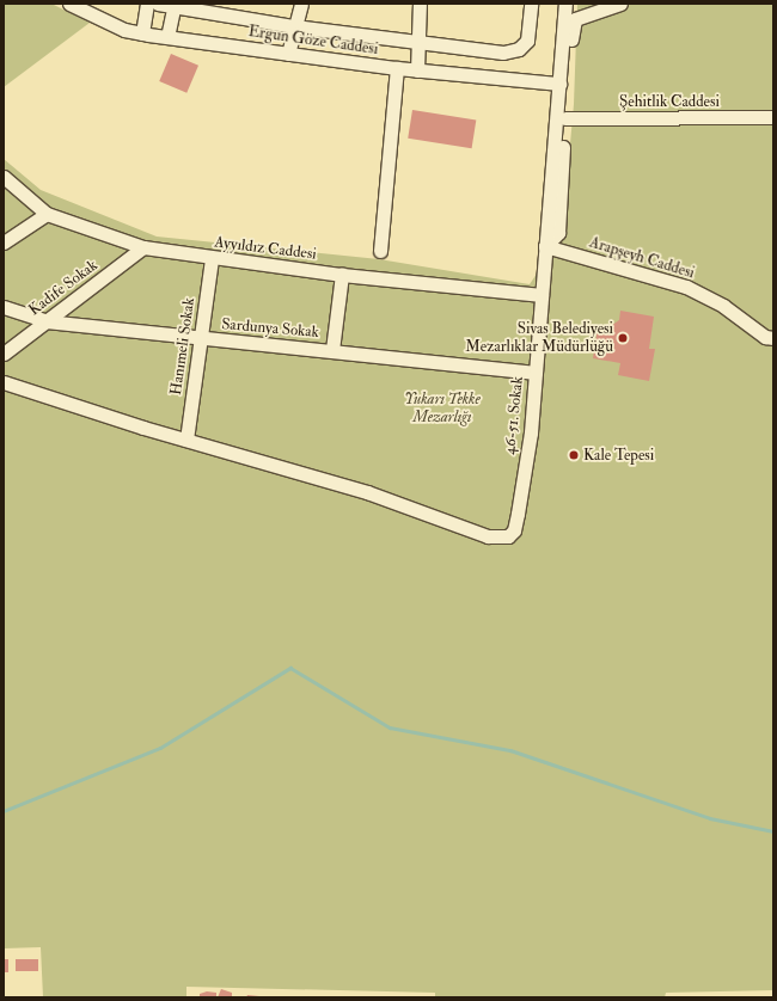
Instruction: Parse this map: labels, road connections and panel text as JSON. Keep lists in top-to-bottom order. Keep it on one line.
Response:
{"streets":{"street":["Ergun Göze Caddesi","Şehitlik Caddesi","Ayyıldız Caddesi","Arapşeyh Caddesi","Kadife Sokak","Sardunya Sokak","Hanımeli Sokak","46-51. Sokak"]},"crossings":[["Ergun Göze Caddesi","46-51. Sokak"],["Ayyıldız Caddesi","Kadife Sokak"],["Ayyıldız Caddesi","Hanımeli Sokak"],["Ayyıldız Caddesi","46-51. Sokak"],["Arapşeyh Caddesi","46-51. Sokak"],["Kadife Sokak","Sardunya Sokak"],["Sardunya Sokak","Hanımeli Sokak"],["Sardunya Sokak","46-51. Sokak"],["Hanımeli Sokak","46-51. Sokak"]],"parks":["Yukarı Tekke Mezarlığı"],"places":["Sivas Belediyesi Mezarlıklar Müdürlüğü","Kale Tepesi"]}
